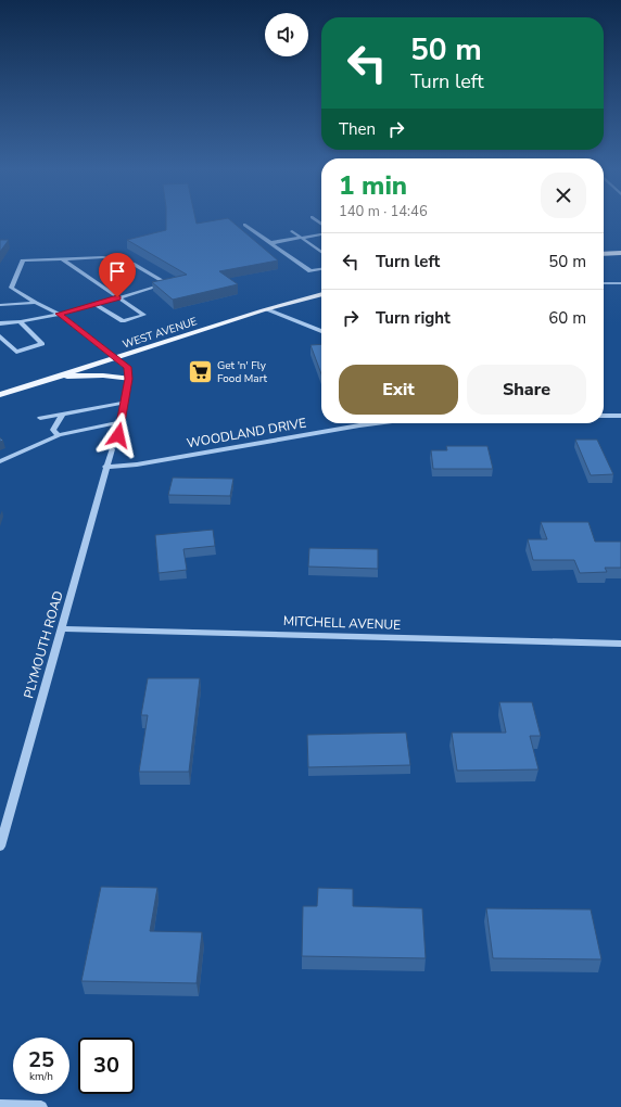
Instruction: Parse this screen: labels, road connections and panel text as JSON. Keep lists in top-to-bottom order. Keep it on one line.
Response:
{"streets":{"main road":["WEST AVENUE"],"street":["WOODLAND DRIVE","MITCHELL AVENUE","PLYMOUTH ROAD"]},"crossings":[["WOODLAND DRIVE","PLYMOUTH ROAD"],["MITCHELL AVENUE","PLYMOUTH ROAD"]],"places":{"supermarket":["Get 'n' Fly Food Mart"]},"page":{"turn":["50 m","Turn left"],"then":"Then","heading":["1 min","140 m · 14:46"],"list":[{"name":"Turn left","value":"50 m"},{"name":"Turn right","value":"60 m"}],"buttons":["Exit","Share"],"speed":"25 km/h","limit":"30"}}
